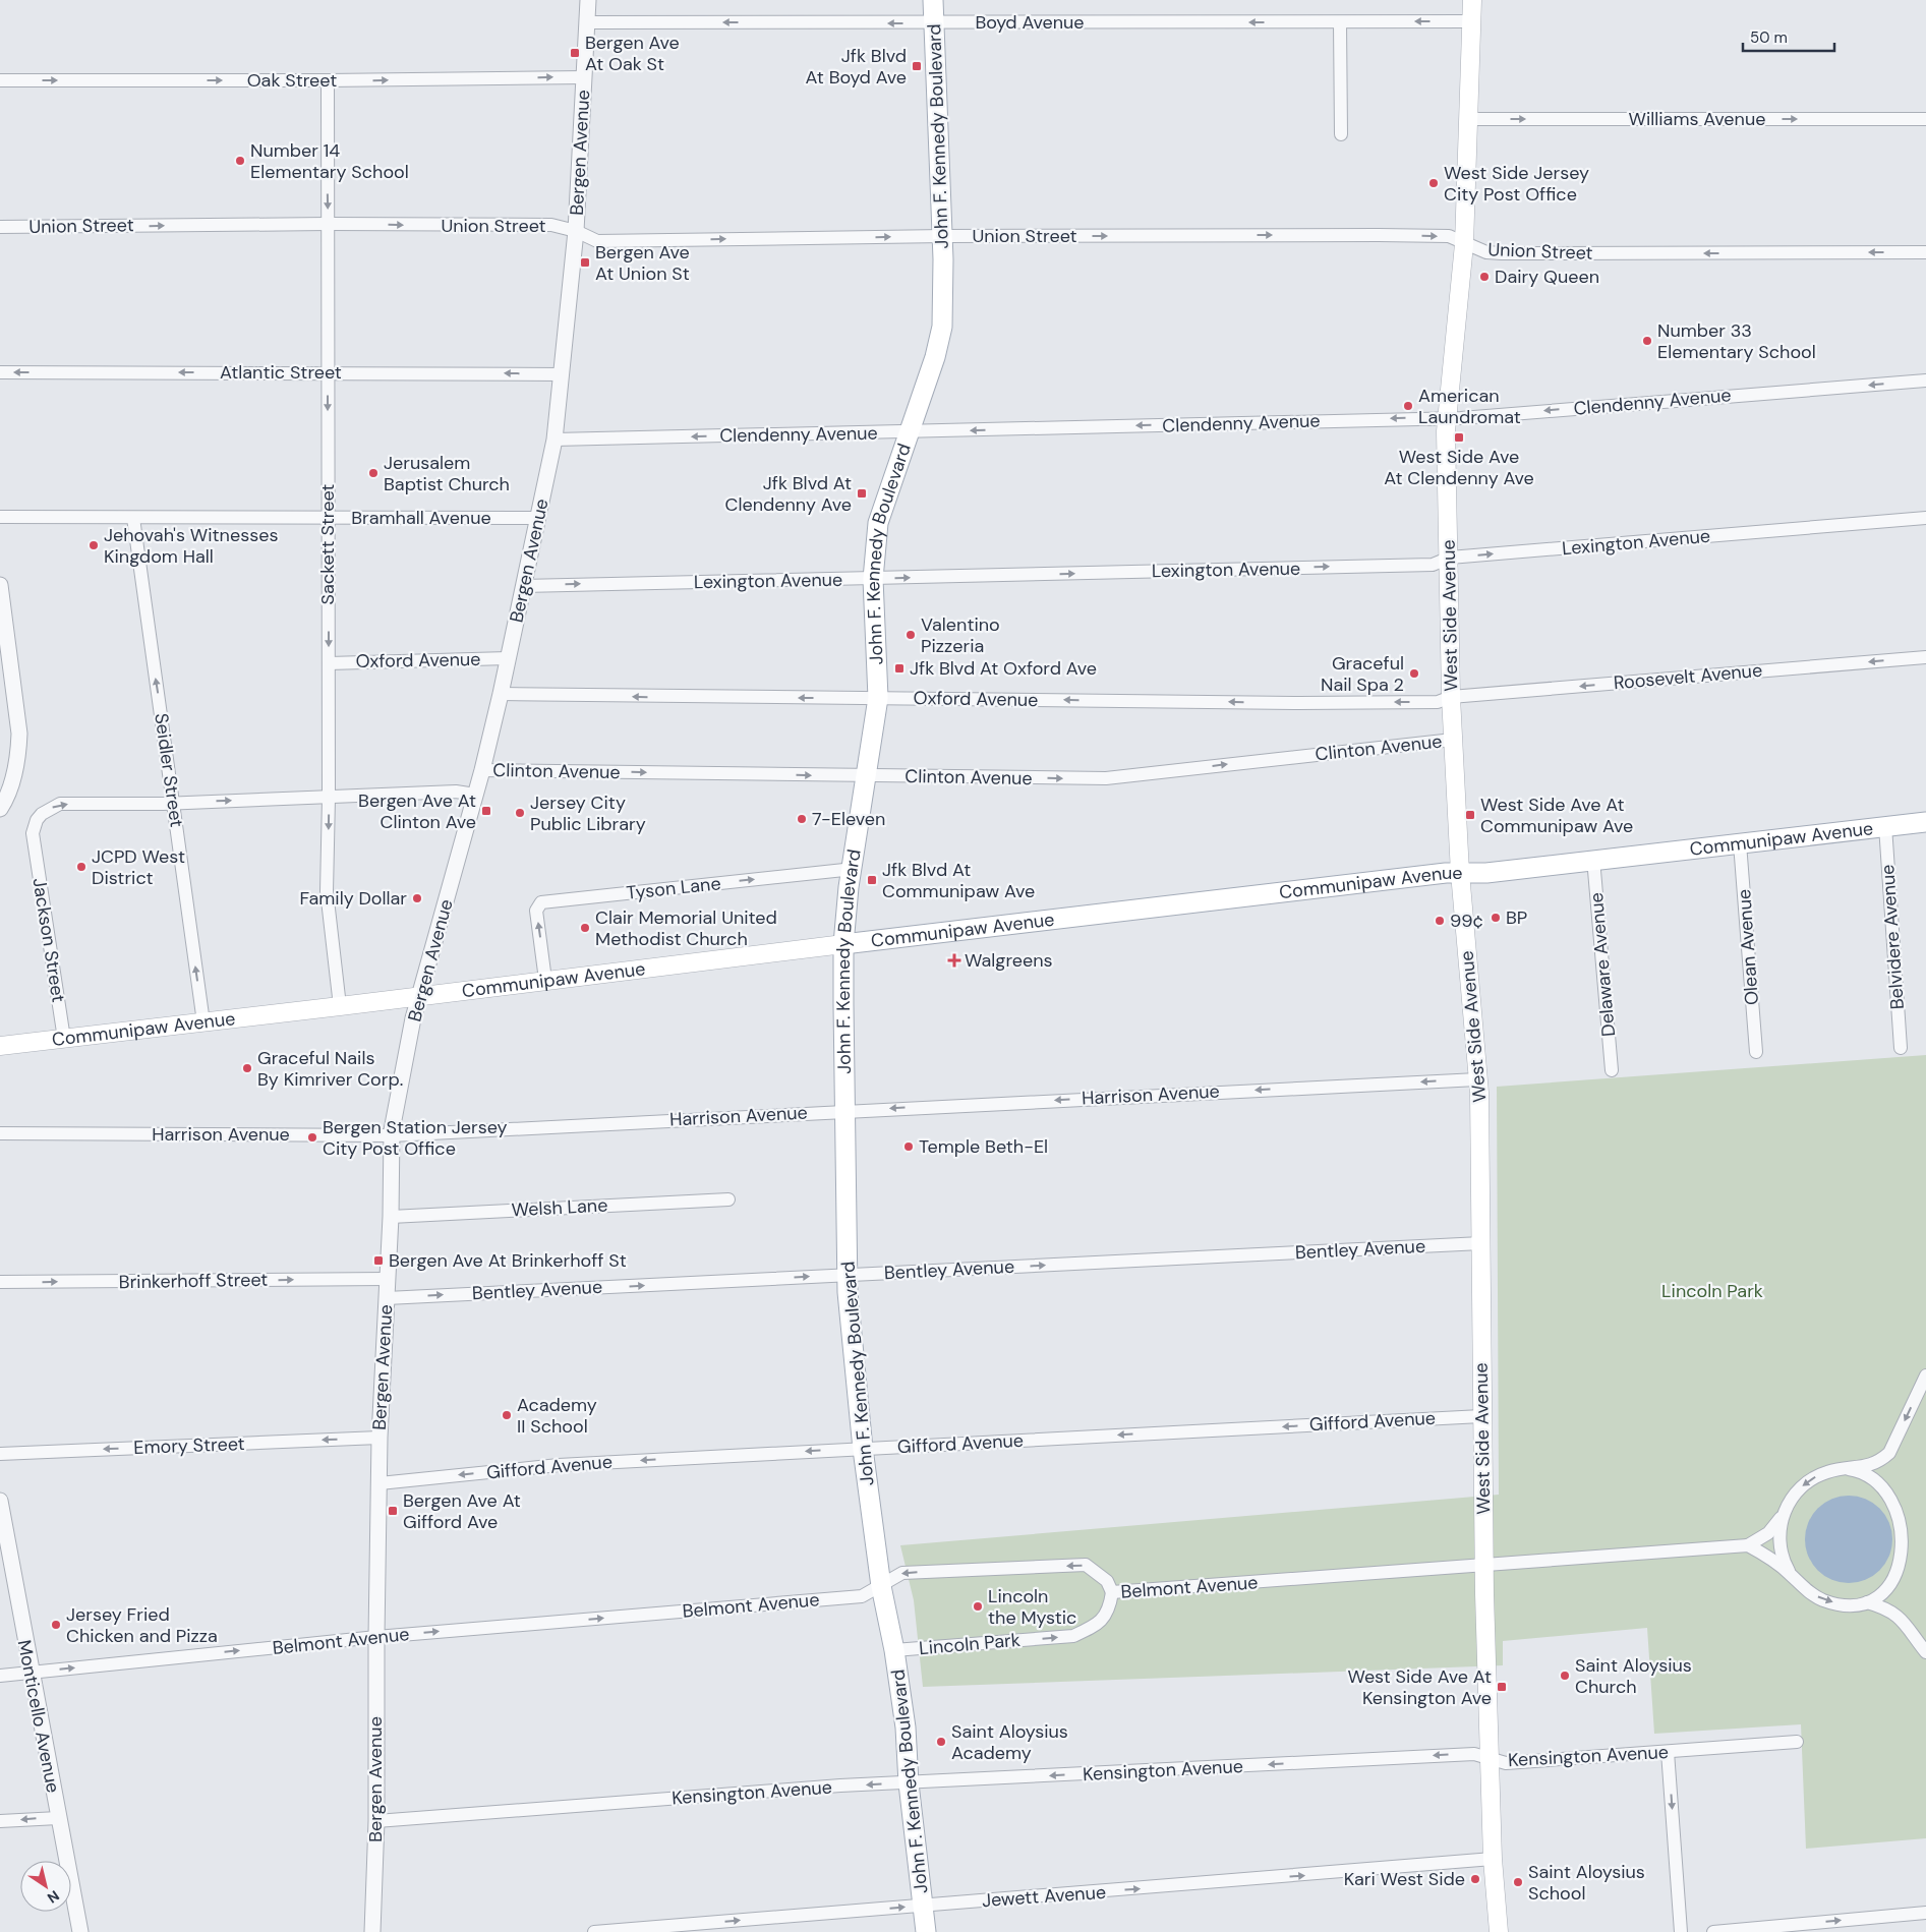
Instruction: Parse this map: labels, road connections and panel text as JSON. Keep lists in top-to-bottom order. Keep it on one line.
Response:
{"streets":{"main road":["John F. Kennedy Boulevard","West Side Avenue","Communipaw Avenue"],"street":["Boyd Avenue","Oak Street","Williams Avenue","Bergen Avenue","Union Street","Atlantic Street","Clendenny Avenue","Bramhall Avenue","Lexington Avenue","Sackett Street","Oxford Avenue","Roosevelt Avenue","Clinton Avenue","Seidler Street","Tyson Lane","Belvidere Avenue","Jackson Street","Olean Avenue","Delaware Avenue","Harrison Avenue","Welsh Lane","Bentley Avenue","Brinkerhoff Street","Gifford Avenue","Emory Street","Belmont Avenue","Lincoln Park","Monticello Avenue","Kensington Avenue","Jewett Avenue"]},"crossings":[["Boyd Avenue","John F. Kennedy Boulevard"],["Boyd Avenue","Bergen Avenue"],["Boyd Avenue","West Side Avenue"],["Oak Street","Bergen Avenue"],["Oak Street","Sackett Street"],["Williams Avenue","West Side Avenue"],["John F. Kennedy Boulevard","Union Street"],["John F. Kennedy Boulevard","Clendenny Avenue"],["John F. Kennedy Boulevard","Lexington Avenue"],["John F. Kennedy Boulevard","Oxford Avenue"],["John F. Kennedy Boulevard","Clinton Avenue"],["John F. Kennedy Boulevard","Communipaw Avenue"],["John F. Kennedy Boulevard","Tyson Lane"],["John F. Kennedy Boulevard","Harrison Avenue"],["John F. Kennedy Boulevard","Bentley Avenue"],["John F. Kennedy Boulevard","Gifford Avenue"],["John F. Kennedy Boulevard","Belmont Avenue"],["John F. Kennedy Boulevard","Lincoln Park"],["John F. Kennedy Boulevard","Kensington Avenue"],["John F. Kennedy Boulevard","Jewett Avenue"],["Bergen Avenue","Union Street"],["Bergen Avenue","Atlantic Street"],["Bergen Avenue","Clendenny Avenue"],["Bergen Avenue","Bramhall Avenue"],["Bergen Avenue","Lexington Avenue"],["Bergen Avenue","Oxford Avenue"],["Bergen Avenue","Clinton Avenue"],["Bergen Avenue","Communipaw Avenue"],["Bergen Avenue","Harrison Avenue"],["Bergen Avenue","Welsh Lane"],["Bergen Avenue","Bentley Avenue"],["Bergen Avenue","Brinkerhoff Street"],["Bergen Avenue","Gifford Avenue"],["Bergen Avenue","Emory Street"],["Bergen Avenue","Belmont Avenue"],["Bergen Avenue","Kensington Avenue"],["Union Street","Sackett Street"],["Union Street","West Side Avenue"],["Atlantic Street","Sackett Street"],["Clendenny Avenue","West Side Avenue"],["Bramhall Avenue","Sackett Street"],["Bramhall Avenue","Seidler Street"],["Lexington Avenue","West Side Avenue"],["Sackett Street","Oxford Avenue"],["Sackett Street","Clinton Avenue"],["Sackett Street","Communipaw Avenue"],["West Side Avenue","Oxford Avenue"],["West Side Avenue","Roosevelt Avenue"],["West Side Avenue","Clinton Avenue"],["West Side Avenue","Communipaw Avenue"],["West Side Avenue","Harrison Avenue"],["West Side Avenue","Bentley Avenue"],["West Side Avenue","Gifford Avenue"],["West Side Avenue","Belmont Avenue"],["West Side Avenue","Kensington Avenue"],["West Side Avenue","Jewett Avenue"],["Oxford Avenue","Roosevelt Avenue"],["Clinton Avenue","Seidler Street"],["Clinton Avenue","Jackson Street"],["Seidler Street","Communipaw Avenue"],["Communipaw Avenue","Tyson Lane"],["Communipaw Avenue","Belvidere Avenue"],["Communipaw Avenue","Jackson Street"],["Communipaw Avenue","Olean Avenue"],["Communipaw Avenue","Delaware Avenue"],["Belmont Avenue","Lincoln Park"],["Belmont Avenue","Monticello Avenue"]],"one_way":["Boyd Avenue","Oak Street","Williams Avenue","Atlantic Street","Clendenny Avenue","Lexington Avenue","Sackett Street","Oxford Avenue","Roosevelt Avenue","Clinton Avenue","Seidler Street","Tyson Lane","Harrison Avenue","Bentley Avenue","Brinkerhoff Street","Gifford Avenue","Emory Street","Lincoln Park","Kensington Avenue","Jewett Avenue"],"parks":["Lincoln Park"],"places":{"transit":["Bergen Ave At Oak St","Jfk Blvd At Boyd Ave","Bergen Ave At Union St","West Side Ave At Clendenny Ave","Jfk Blvd At Clendenny Ave","Jfk Blvd At Oxford Ave","Bergen Ave At Clinton Ave","West Side Ave At Communipaw Ave","Jfk Blvd At Communipaw Ave","Bergen Ave At Brinkerhoff St","Bergen Ave At Gifford Ave","West Side Ave At Kensington Ave"],"other":["Number 14 Elementary School","West Side Jersey City Post Office","Dairy Queen","Number 33 Elementary School","American Laundromat","Jerusalem Baptist Church","Jehovah's Witnesses Kingdom Hall","Valentino Pizzeria","Graceful Nail Spa 2","Jersey City Public Library","7-Eleven","JCPD West District","Family Dollar","BP","99¢","Clair Memorial United Methodist Church","Graceful Nails By Kimriver Corp.","Bergen Station Jersey City Post Office","Temple Beth-El","Academy II School","Lincoln the Mystic","Jersey Fried Chicken and Pizza","Saint Aloysius Church","Saint Aloysius Academy","Kari West Side","Saint Aloysius School"],"health":["Walgreens"]},"scale_bar":"50 m","north":"bottom right"}
